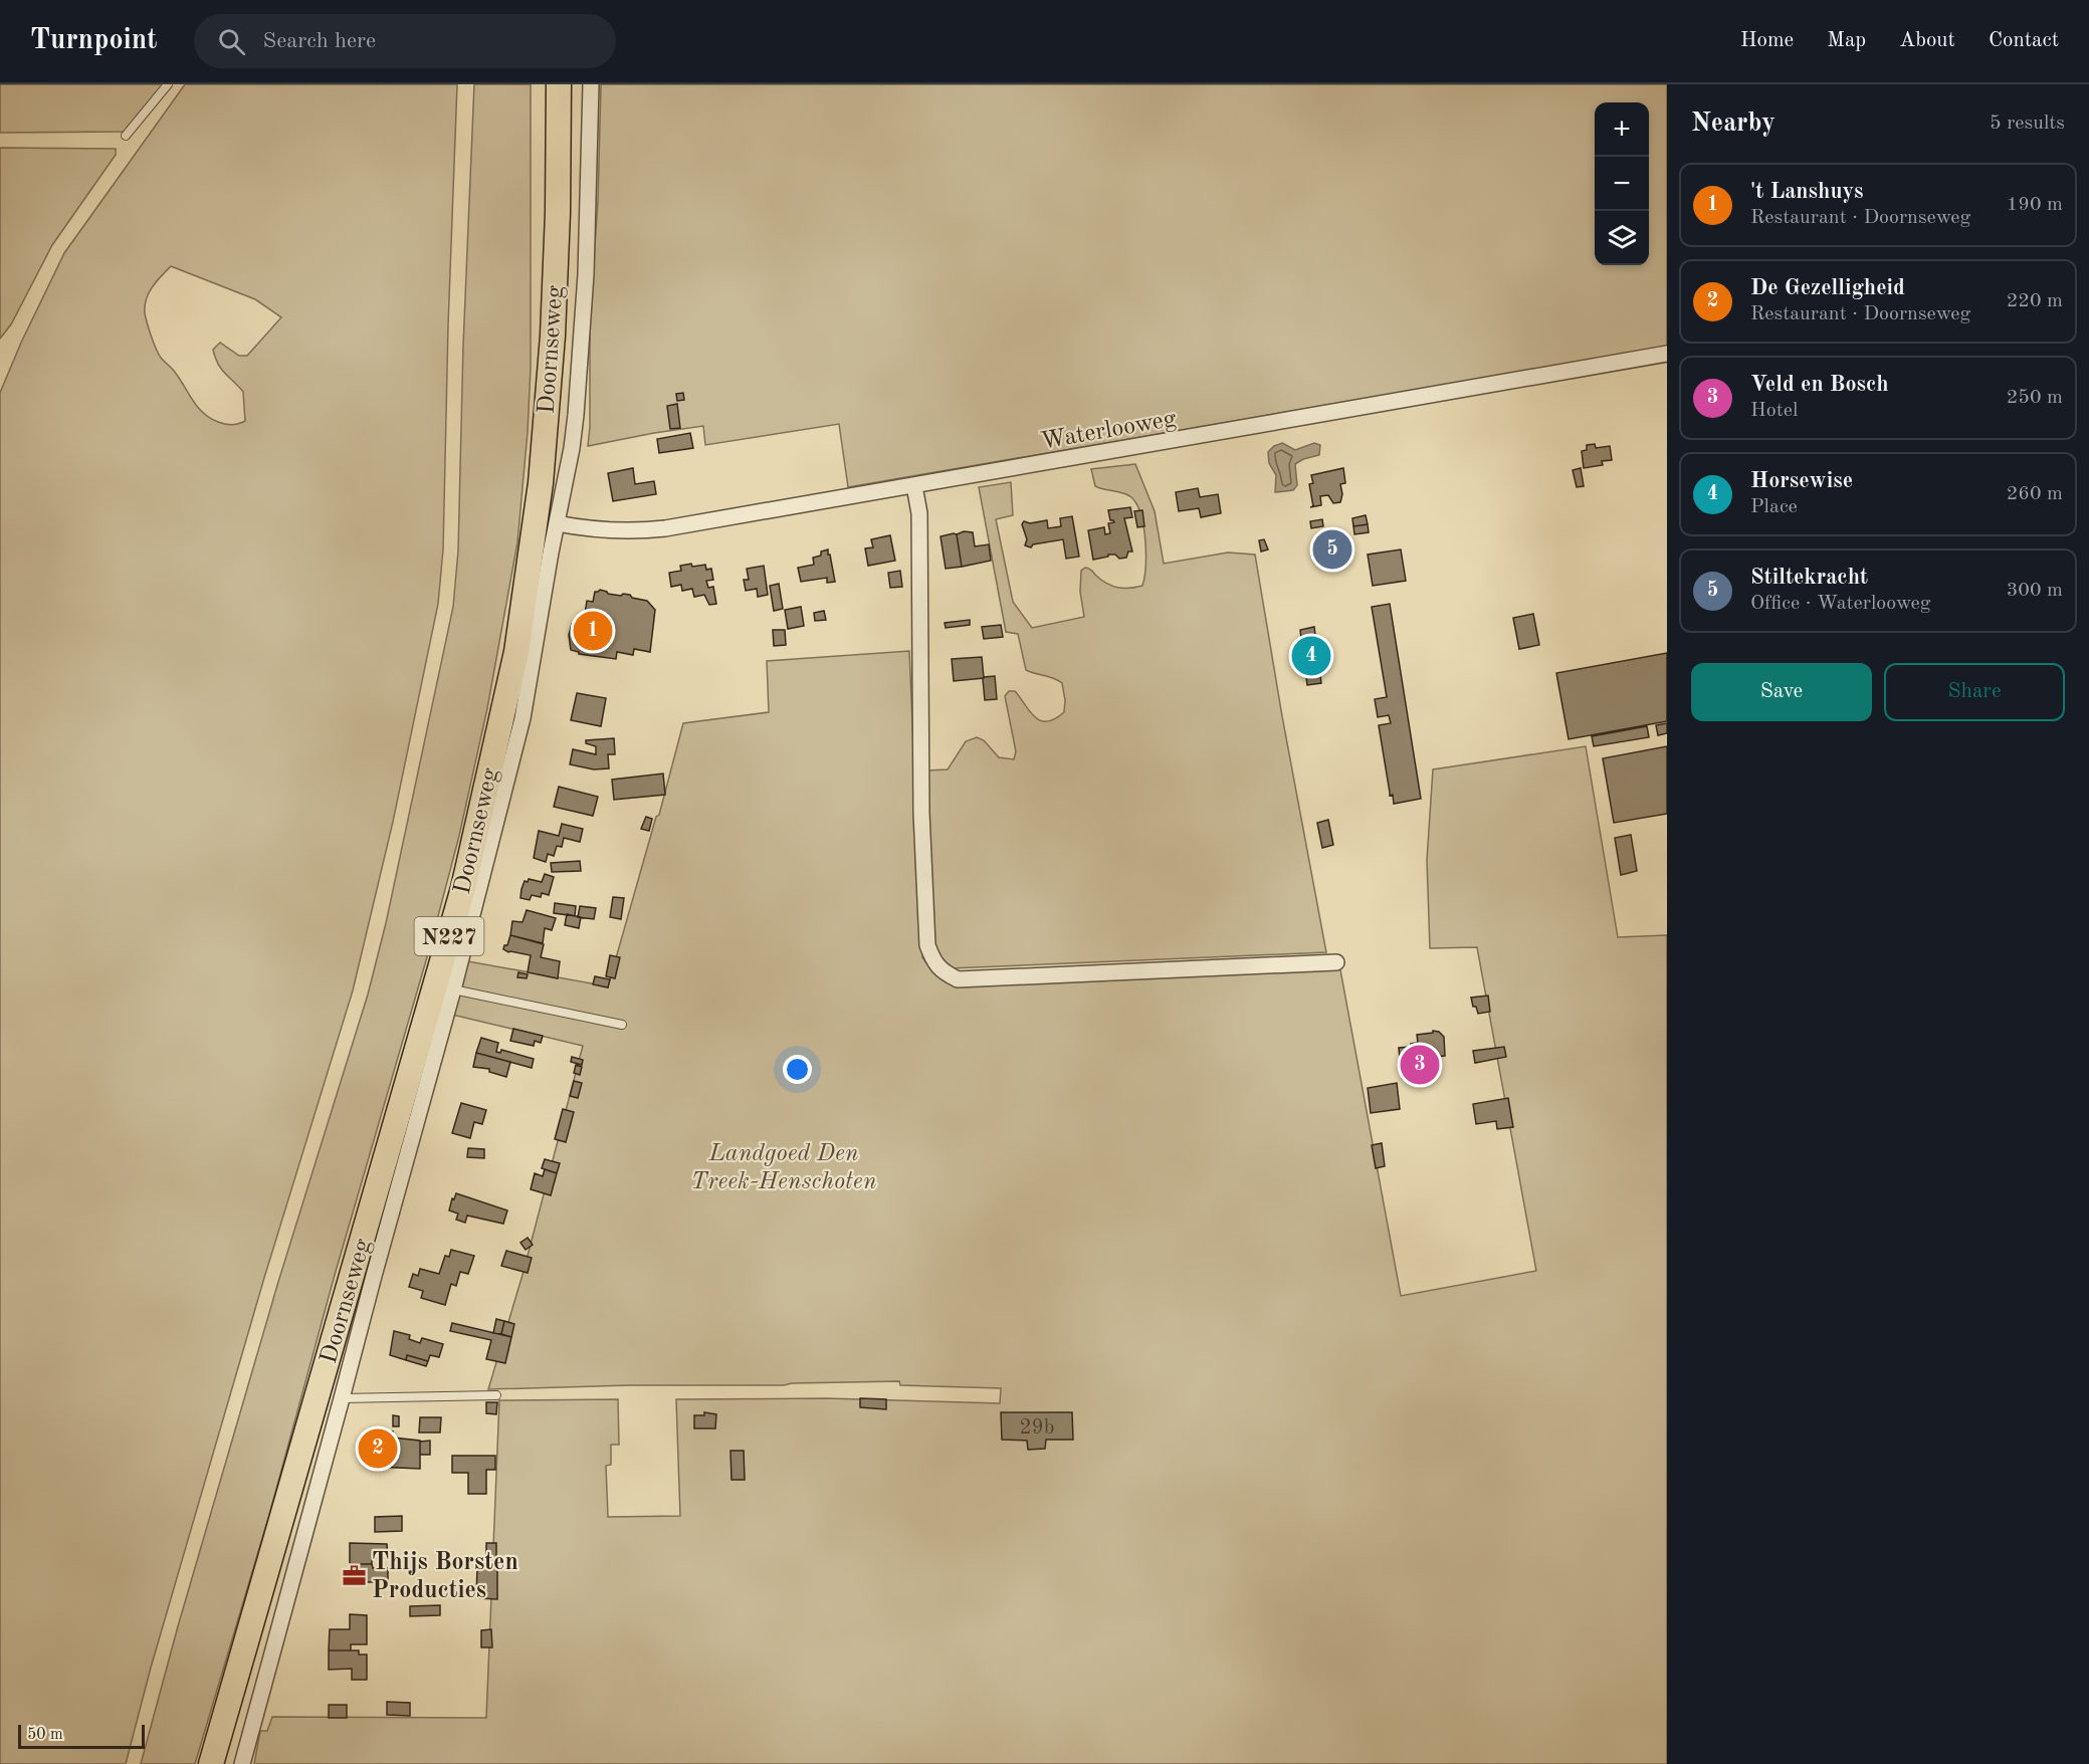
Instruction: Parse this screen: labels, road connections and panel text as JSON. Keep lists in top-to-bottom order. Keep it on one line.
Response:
{"streets":{"main road":["Doornseweg","N227"],"street":["Waterlooweg"]},"crossings":[["Doornseweg","Waterlooweg"]],"parks":["Landgoed Den Treek-Henschoten"],"places":{"office":["Thijs Borsten Producties"]},"house_numbers":["29b"],"scale_bar":"50 m","page":{"header":"Turnpoint","search":"Search here","nav":["Home","Map","About","Contact"],"heading":["Nearby","5 results"],"map_buttons":["+","−"],"list":[{"mark":"1","name":"'t Lanshuys","note":"Restaurant · Doornseweg","value":"190 m"},{"mark":"2","name":"De Gezelligheid","note":"Restaurant · Doornseweg","value":"220 m"},{"mark":"3","name":"Veld en Bosch","note":"Hotel","value":"250 m"},{"mark":"4","name":"Horsewise","note":"Place","value":"260 m"},{"mark":"5","name":"Stiltekracht","note":"Office · Waterlooweg","value":"300 m"}],"pins":["5","1","4","3","2"],"buttons":["Save","Share"],"scale":"50 m"}}
